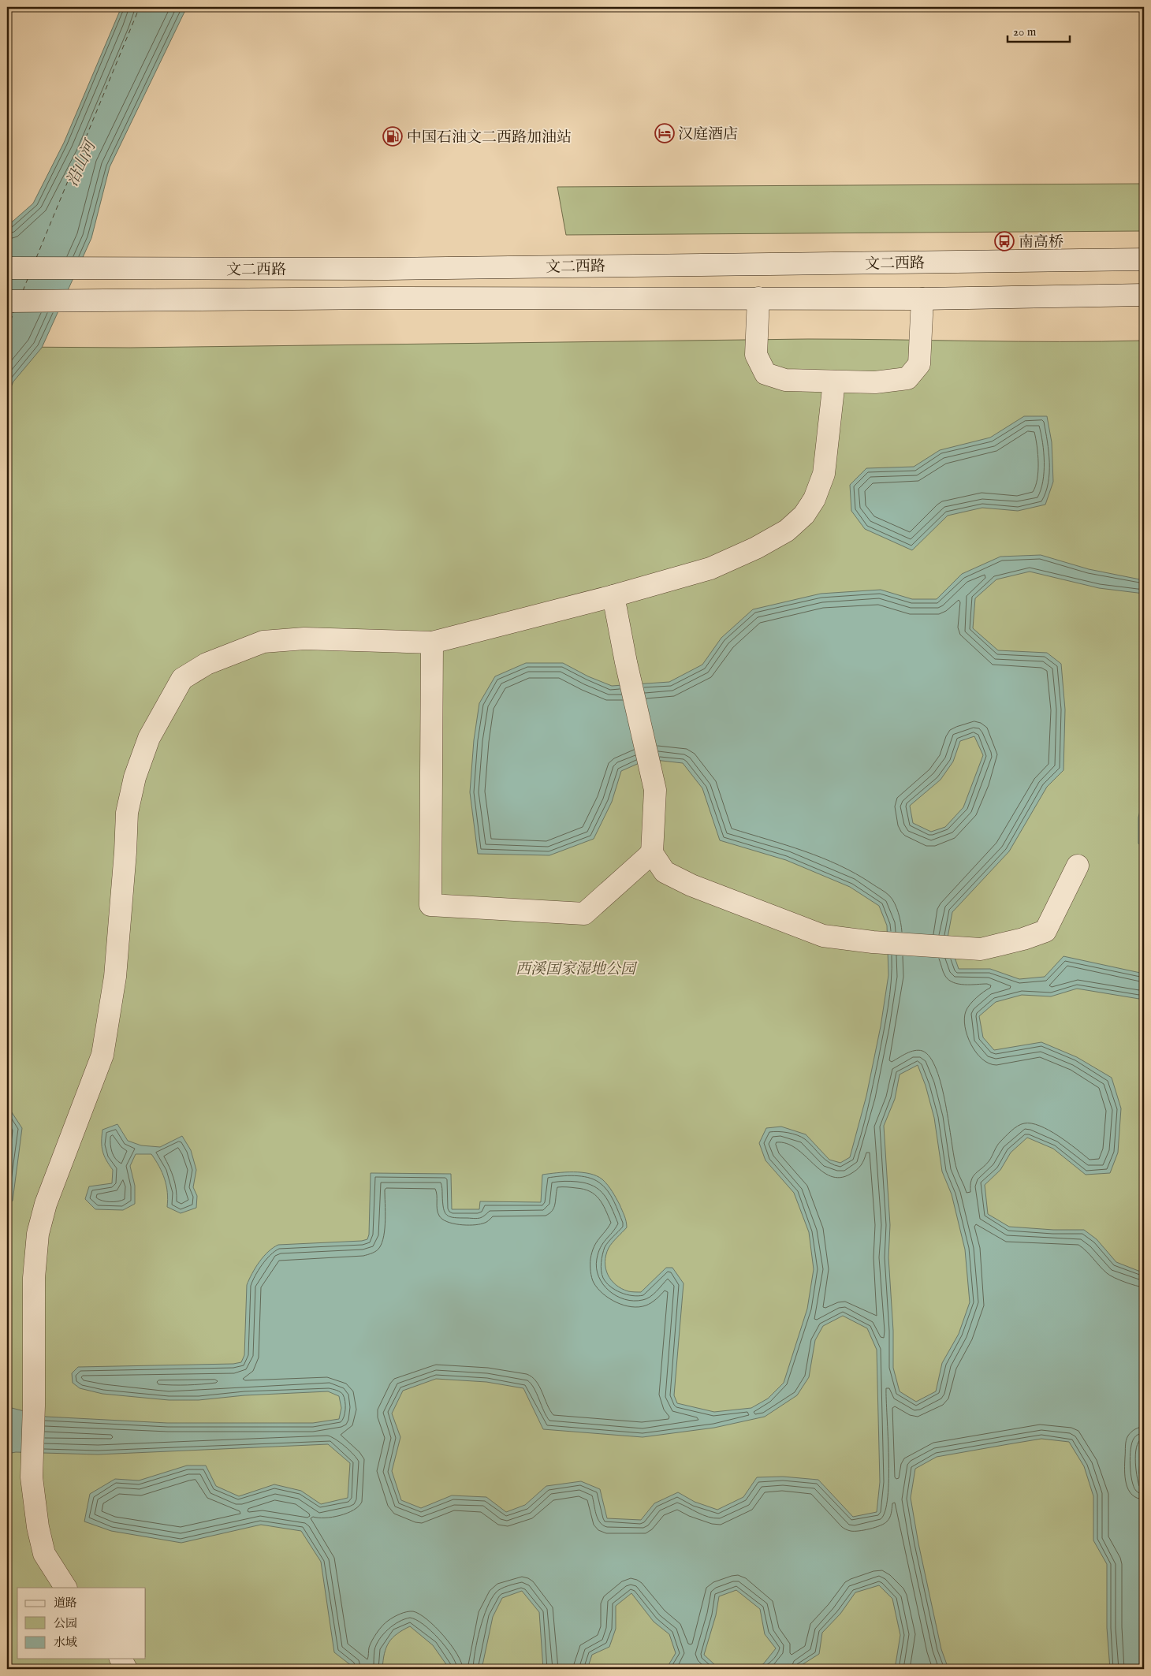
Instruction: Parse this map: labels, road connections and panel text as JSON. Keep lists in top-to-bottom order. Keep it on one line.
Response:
{"streets":{"street":["文二西路"]},"water":["沿山河"],"parks":["西溪国家湿地公园"],"places":{"hotel":["汉庭酒店"],"fuel station":["中国石油文二西路加油站"],"bus stop":["南高桥"]},"legend":["道路","公园","水域"],"scale_bar":"20 m"}
